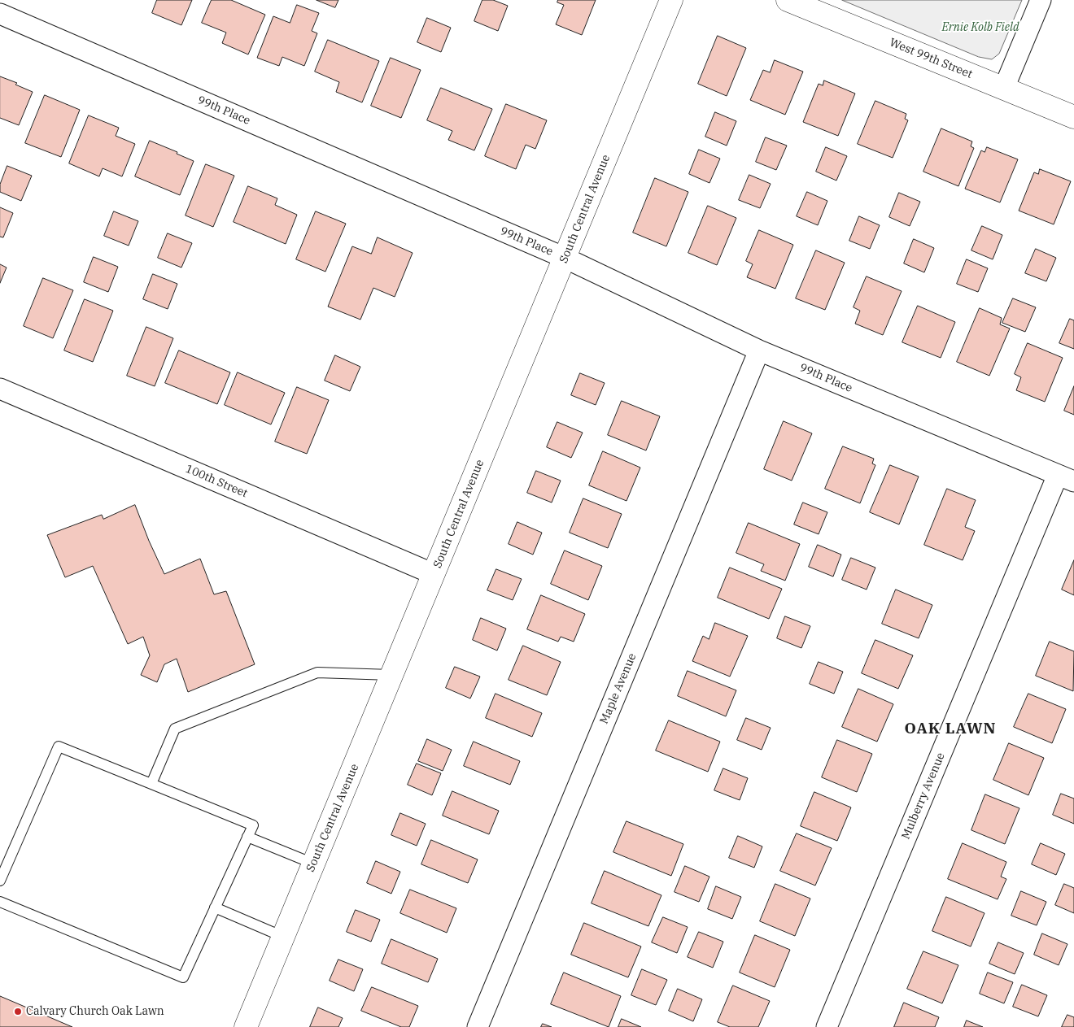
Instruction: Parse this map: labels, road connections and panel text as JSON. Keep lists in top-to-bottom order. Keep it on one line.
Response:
{"streets":{"street":["West 99th Street","99th Place","South Central Avenue","100th Street","Maple Avenue","Mulberry Avenue"]},"crossings":[["99th Place","South Central Avenue"],["99th Place","Maple Avenue"],["99th Place","Mulberry Avenue"],["South Central Avenue","100th Street"]],"districts":["OAK LAWN"],"parks":["Ernie Kolb Field"],"places":["Calvary Church Oak Lawn"]}
